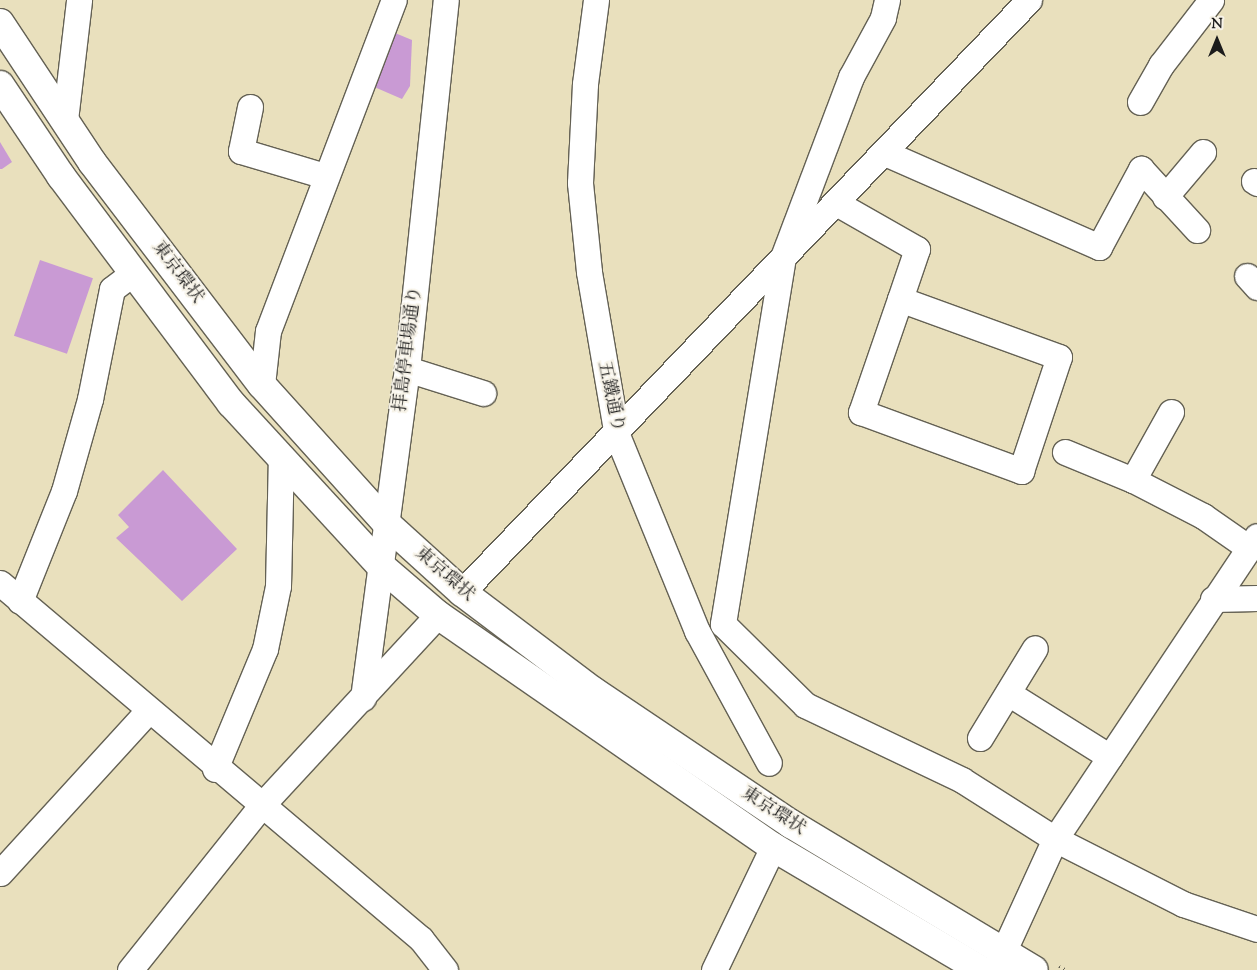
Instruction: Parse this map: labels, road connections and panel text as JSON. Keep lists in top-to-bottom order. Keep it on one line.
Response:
{"streets":{"highway":["東京環状"],"street":["拝島停車場通り","五鐵通り"]},"crossings":[["東京環状","拝島停車場通り"]],"north":"top"}
